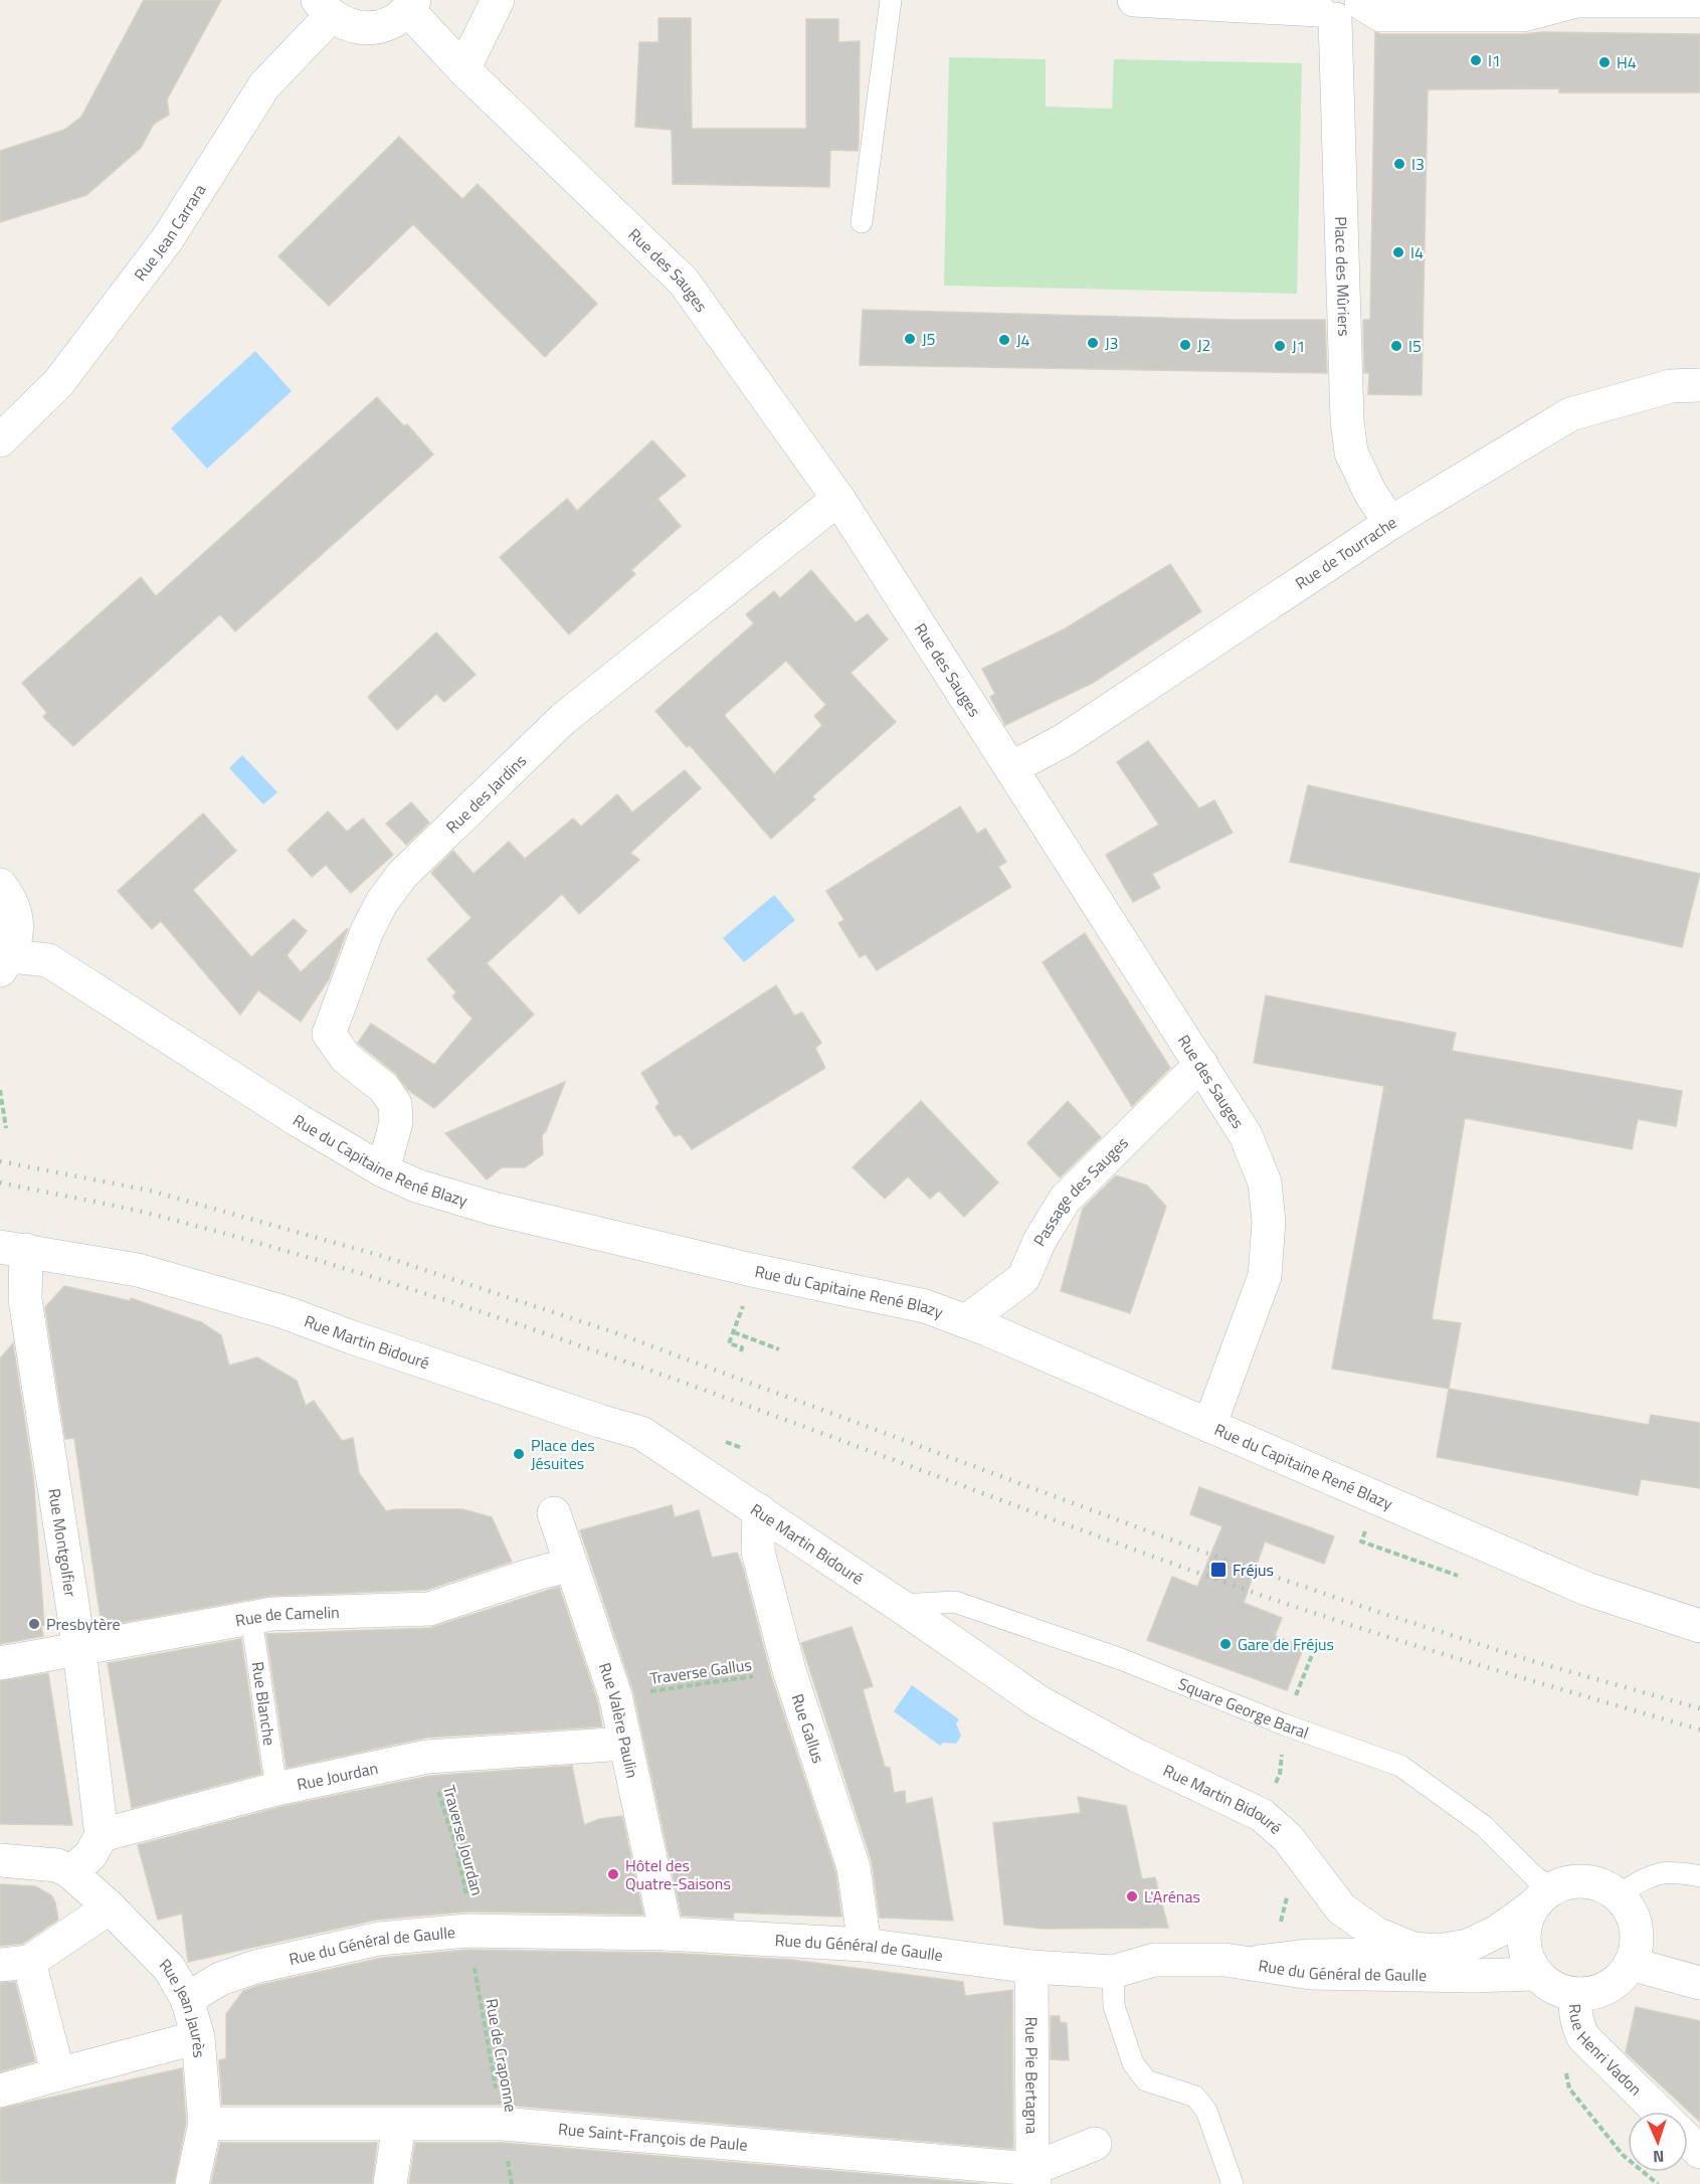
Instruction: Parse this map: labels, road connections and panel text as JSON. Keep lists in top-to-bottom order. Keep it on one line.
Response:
{"streets":{"street":["Rue Jean Carrara","Rue des Sauges","Place des Mûriers","Rue de Tourrache","Rue des Jardins","Rue du Capitaine René Blazy","Passage des Sauges","Rue Martin Bidouré","Rue Montgolfier","Rue de Camelin","Rue Valère Paulin","Rue Gallus","Rue Jourdan","Rue du Général de Gaulle","Rue Jean Jaurès","Rue Henri Vadon","Rue Pie Bertagna","Rue Saint-François de Paule"],"lane":["Rue Blanche","Square George Baral"],"path":["Traverse Gallus","Traverse Jourdan","Rue de Craponne"]},"crossings":[["Rue des Sauges","Rue de Tourrache"],["Rue des Sauges","Rue des Jardins"],["Rue des Sauges","Rue du Capitaine René Blazy"],["Rue des Sauges","Passage des Sauges"],["Place des Mûriers","Rue de Tourrache"],["Rue des Jardins","Rue du Capitaine René Blazy"],["Rue du Capitaine René Blazy","Passage des Sauges"],["Rue Martin Bidouré","Rue Montgolfier"],["Rue Martin Bidouré","Square George Baral"],["Rue Martin Bidouré","Rue Gallus"],["Rue Martin Bidouré","Rue du Général de Gaulle"],["Rue Martin Bidouré","Rue Henri Vadon"],["Rue Montgolfier","Rue de Camelin"],["Rue Montgolfier","Rue Jourdan"],["Rue de Camelin","Rue Blanche"],["Rue de Camelin","Rue Valère Paulin"],["Traverse Gallus","Rue Valère Paulin"],["Traverse Gallus","Rue Gallus"],["Rue Blanche","Rue Jourdan"],["Square George Baral","Rue du Général de Gaulle"],["Square George Baral","Rue Henri Vadon"],["Rue Valère Paulin","Rue Jourdan"],["Rue Valère Paulin","Rue du Général de Gaulle"],["Rue Gallus","Rue du Général de Gaulle"],["Rue Jourdan","Traverse Jourdan"],["Traverse Jourdan","Rue du Général de Gaulle"],["Traverse Jourdan","Rue de Craponne"],["Rue du Général de Gaulle","Rue Jean Jaurès"],["Rue du Général de Gaulle","Rue Henri Vadon"],["Rue du Général de Gaulle","Rue de Craponne"],["Rue du Général de Gaulle","Rue Pie Bertagna"],["Rue Jean Jaurès","Rue Saint-François de Paule"],["Rue de Craponne","Rue Saint-François de Paule"],["Rue Pie Bertagna","Rue Saint-François de Paule"]],"places":{"other":["I1","H4","I3","I4","J5","J4","J3","J2","J1","I5","Place des Jésuites","Presbytère","Gare de Fréjus","Hôtel des Quatre-Saisons","L'Arénas"],"transit":["Fréjus"]},"north":"bottom"}
